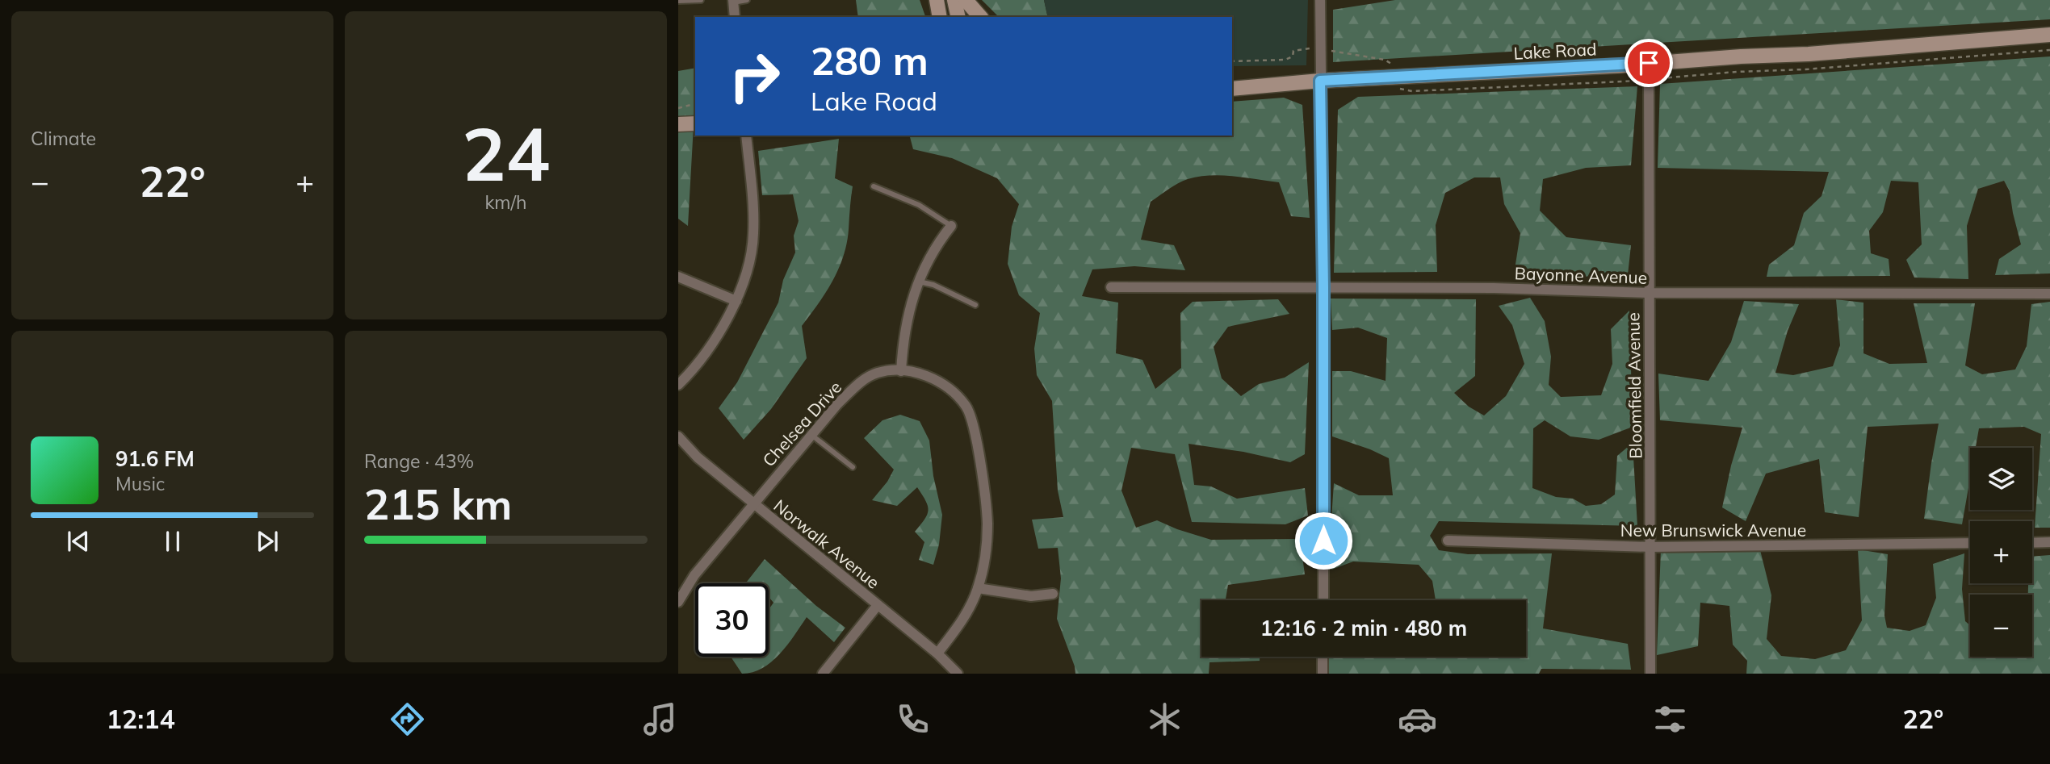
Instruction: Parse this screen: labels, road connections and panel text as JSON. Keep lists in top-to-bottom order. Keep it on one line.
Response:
{"streets":{"street":["Lake Road","Bayonne Avenue","Bloomfield Avenue","Chelsea Drive","New Brunswick Avenue","Norwalk Avenue"]},"crossings":[["Lake Road","Bloomfield Avenue"],["Bayonne Avenue","Bloomfield Avenue"],["Bloomfield Avenue","New Brunswick Avenue"],["Chelsea Drive","Norwalk Avenue"]],"page":{"tile":["Climate",["24","km/h"],["Range · 43%","215 km"]],"turn":["280 m","Lake Road"],"heat":["−","22°","+"],"song":["91.6 FM","Music"],"map_buttons":["+","−"],"limit":"30","trip":"12:16 · 2 min · 480 m","tabs":["12:14","22°"]}}
